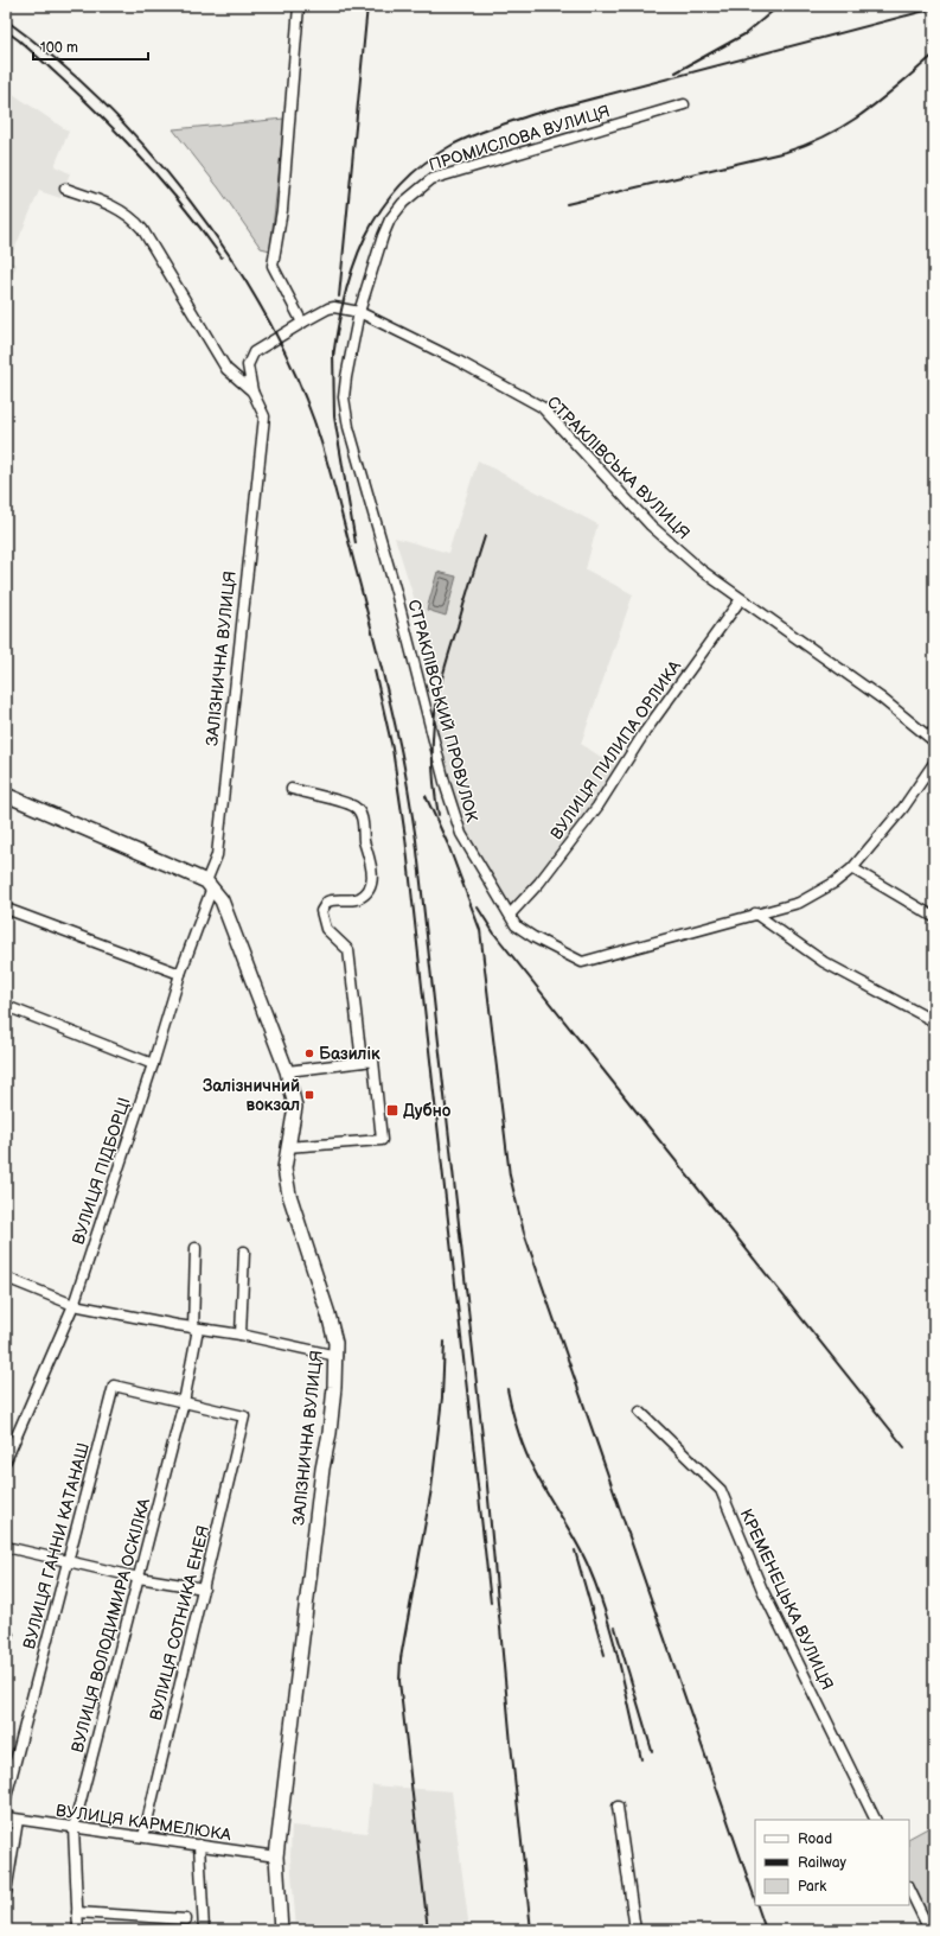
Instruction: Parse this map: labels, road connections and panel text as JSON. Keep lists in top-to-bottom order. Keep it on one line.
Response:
{"streets":{"main road":["ЗАЛІЗНИЧНА ВУЛИЦЯ"],"street":["ПРОМИСЛОВА ВУЛИЦЯ","СТРАКЛІВСЬКА ВУЛИЦЯ","СТРАКЛІВСЬКИЙ ПРОВУЛОК","ВУЛИЦЯ ПИЛИПА ОРЛИКА","ВУЛИЦЯ ПІДБОРЦІ","ВУЛИЦЯ ГАННИ КАТАНАШ","КРЕМЕНЕЦЬКА ВУЛИЦЯ","ВУЛИЦЯ СОТНИКА ЕНЕЯ","ВУЛИЦЯ ВОЛОДИМИРА ОСКІЛКА","ВУЛИЦЯ КАРМЕЛЮКА"]},"crossings":[["ПРОМИСЛОВА ВУЛИЦЯ","СТРАКЛІВСЬКА ВУЛИЦЯ"],["ПРОМИСЛОВА ВУЛИЦЯ","СТРАКЛІВСЬКИЙ ПРОВУЛОК"],["СТРАКЛІВСЬКА ВУЛИЦЯ","ЗАЛІЗНИЧНА ВУЛИЦЯ"],["СТРАКЛІВСЬКА ВУЛИЦЯ","СТРАКЛІВСЬКИЙ ПРОВУЛОК"],["СТРАКЛІВСЬКА ВУЛИЦЯ","ВУЛИЦЯ ПИЛИПА ОРЛИКА"],["ЗАЛІЗНИЧНА ВУЛИЦЯ","ВУЛИЦЯ ПІДБОРЦІ"],["ЗАЛІЗНИЧНА ВУЛИЦЯ","ВУЛИЦЯ КАРМЕЛЮКА"],["СТРАКЛІВСЬКИЙ ПРОВУЛОК","ВУЛИЦЯ ПИЛИПА ОРЛИКА"],["ВУЛИЦЯ ГАННИ КАТАНАШ","ВУЛИЦЯ СОТНИКА ЕНЕЯ"],["ВУЛИЦЯ ГАННИ КАТАНАШ","ВУЛИЦЯ ВОЛОДИМИРА ОСКІЛКА"],["ВУЛИЦЯ СОТНИКА ЕНЕЯ","ВУЛИЦЯ ВОЛОДИМИРА ОСКІЛКА"],["ВУЛИЦЯ СОТНИКА ЕНЕЯ","ВУЛИЦЯ КАРМЕЛЮКА"],["ВУЛИЦЯ ВОЛОДИМИРА ОСКІЛКА","ВУЛИЦЯ КАРМЕЛЮКА"]],"places":{"other":["Базилік"],"transit":["Залізничний вокзал","Дубно"]},"legend":["Road","Railway","Park"],"scale_bar":"100 m"}
